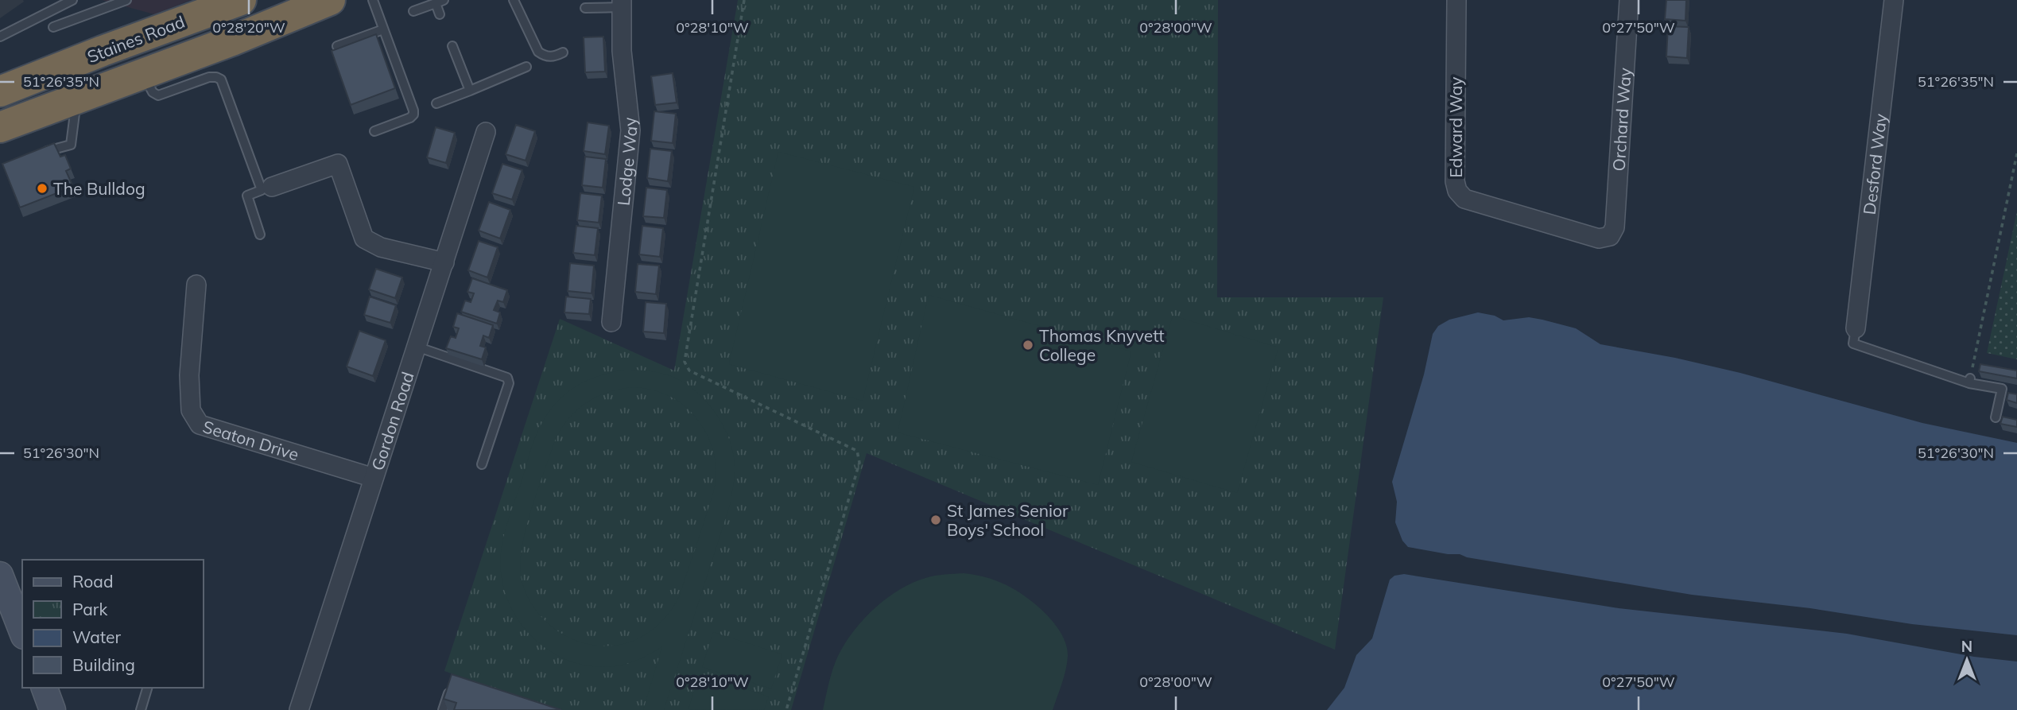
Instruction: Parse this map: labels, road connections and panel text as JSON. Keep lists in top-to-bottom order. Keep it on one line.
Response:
{"streets":{"highway":["Staines Road"],"street":["Orchard Way","Edward Way","Lodge Way","Desford Way","Gordon Road","Seaton Drive"]},"crossings":[["Orchard Way","Edward Way"],["Gordon Road","Seaton Drive"]],"places":["The Bulldog","Thomas Knyvett College","St James Senior Boys' School"],"legend":["Road","Park","Water","Building"],"north":"top","coordinates":["0°28'20\"W","0°28'10\"W","0°28'00\"W","0°27'50\"W","51°26'35\"N","51°26'30\"N"]}
